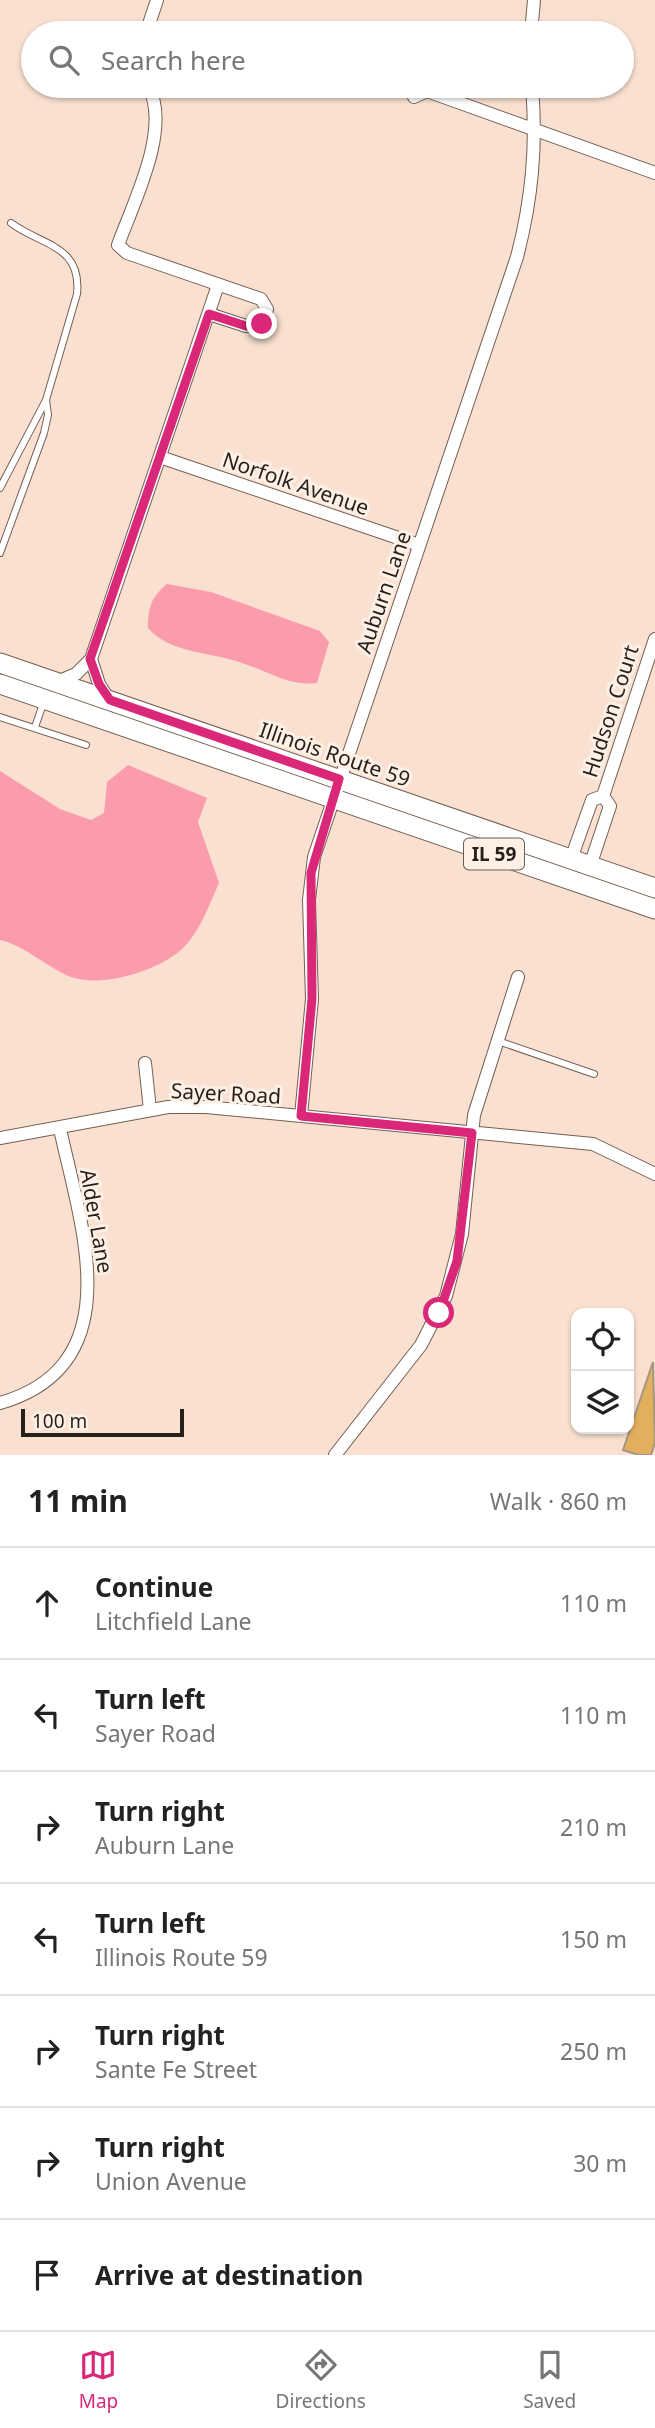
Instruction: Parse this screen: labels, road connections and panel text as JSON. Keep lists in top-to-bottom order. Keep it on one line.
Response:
{"streets":{"main road":["Illinois Route 59","IL 59"],"street":["Norfolk Avenue","Auburn Lane","Hudson Court","Sayer Road","Alder Lane"]},"crossings":[["Norfolk Avenue","Auburn Lane"],["Auburn Lane","Illinois Route 59"],["Auburn Lane","Sayer Road"],["Hudson Court","Illinois Route 59"],["Sayer Road","Alder Lane"]],"scale_bar":"100 m","page":{"search":"Search here","scale":"100 m","heading":["11 min","Walk · 860 m"],"list":[["Continue","Litchfield Lane","110 m"],["Turn left","Sayer Road","110 m"],["Turn right","Auburn Lane","210 m"],["Turn left","Illinois Route 59","150 m"],["Turn right","Sante Fe Street","250 m"],["Turn right","Union Avenue","30 m"],"Arrive at destination"],"nav":["Map","Directions","Saved"]}}
